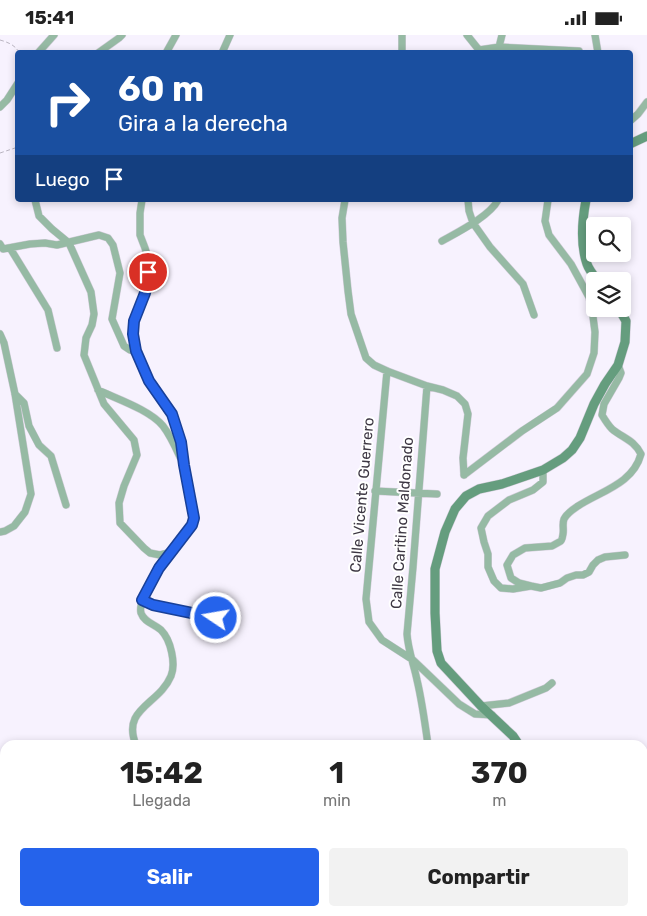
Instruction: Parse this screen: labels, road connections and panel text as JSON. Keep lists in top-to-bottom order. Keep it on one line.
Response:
{"streets":{"street":["Calle Vicente Guerrero","Calle Caritino Maldonado"]},"crossings":[["Calle Vicente Guerrero","Calle Caritino Maldonado"]],"page":{"status":"15:41","turn":["60 m","Gira a la derecha"],"then":"Luego","eta":["15:42","Llegada","1","min","370","m"],"buttons":["Salir","Compartir"]}}
